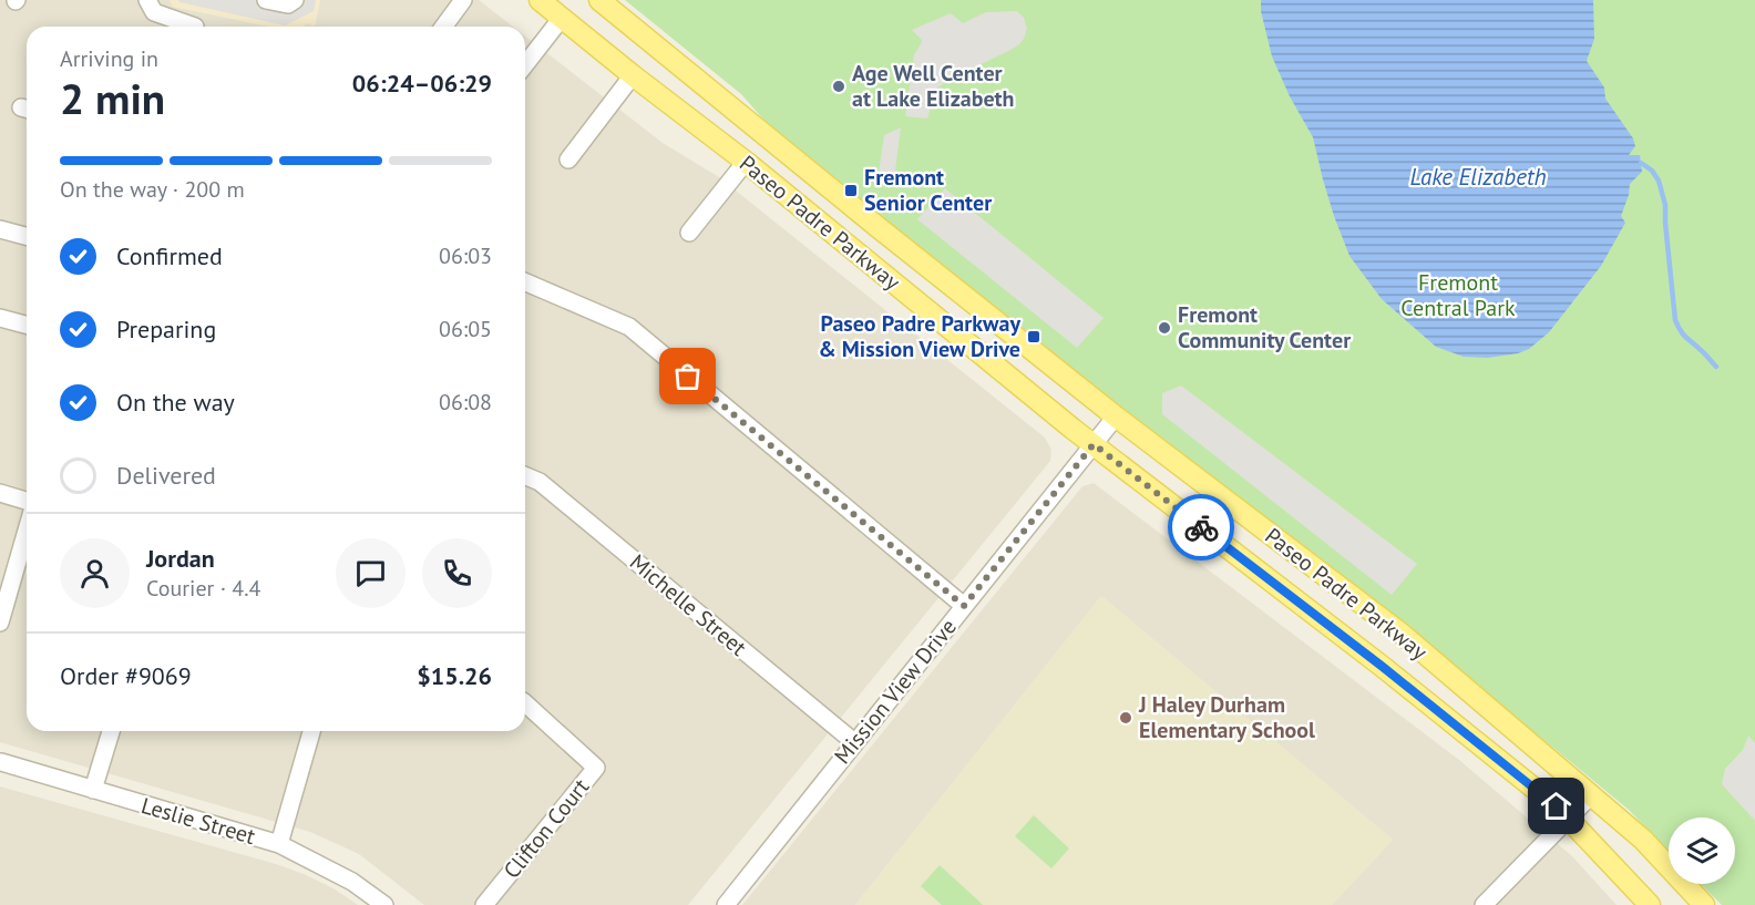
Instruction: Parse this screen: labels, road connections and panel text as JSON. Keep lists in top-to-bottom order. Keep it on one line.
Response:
{"streets":{"main road":["Paseo Padre Parkway"],"street":["Michelle Street","Mission View Drive","Leslie Street","Clifton Court"]},"crossings":[["Paseo Padre Parkway","Mission View Drive"],["Michelle Street","Mission View Drive"]],"water":["Lake Elizabeth"],"parks":["Fremont Central Park"],"places":{"other":["Age Well Center at Lake Elizabeth","Fremont Community Center","J Haley Durham Elementary School"],"transit":["Fremont Senior Center","Paseo Padre Parkway & Mission View Drive"]},"page":{"heading":["2 min","Arriving in","06:24–06:29"],"panel":["Jordan","Courier · 4.4","Order #9069","$15.26"],"bar":"On the way · 200 m","list":[["Confirmed","06:03"],["Preparing","06:05"],["On the way","06:08"],"Delivered"]}}
